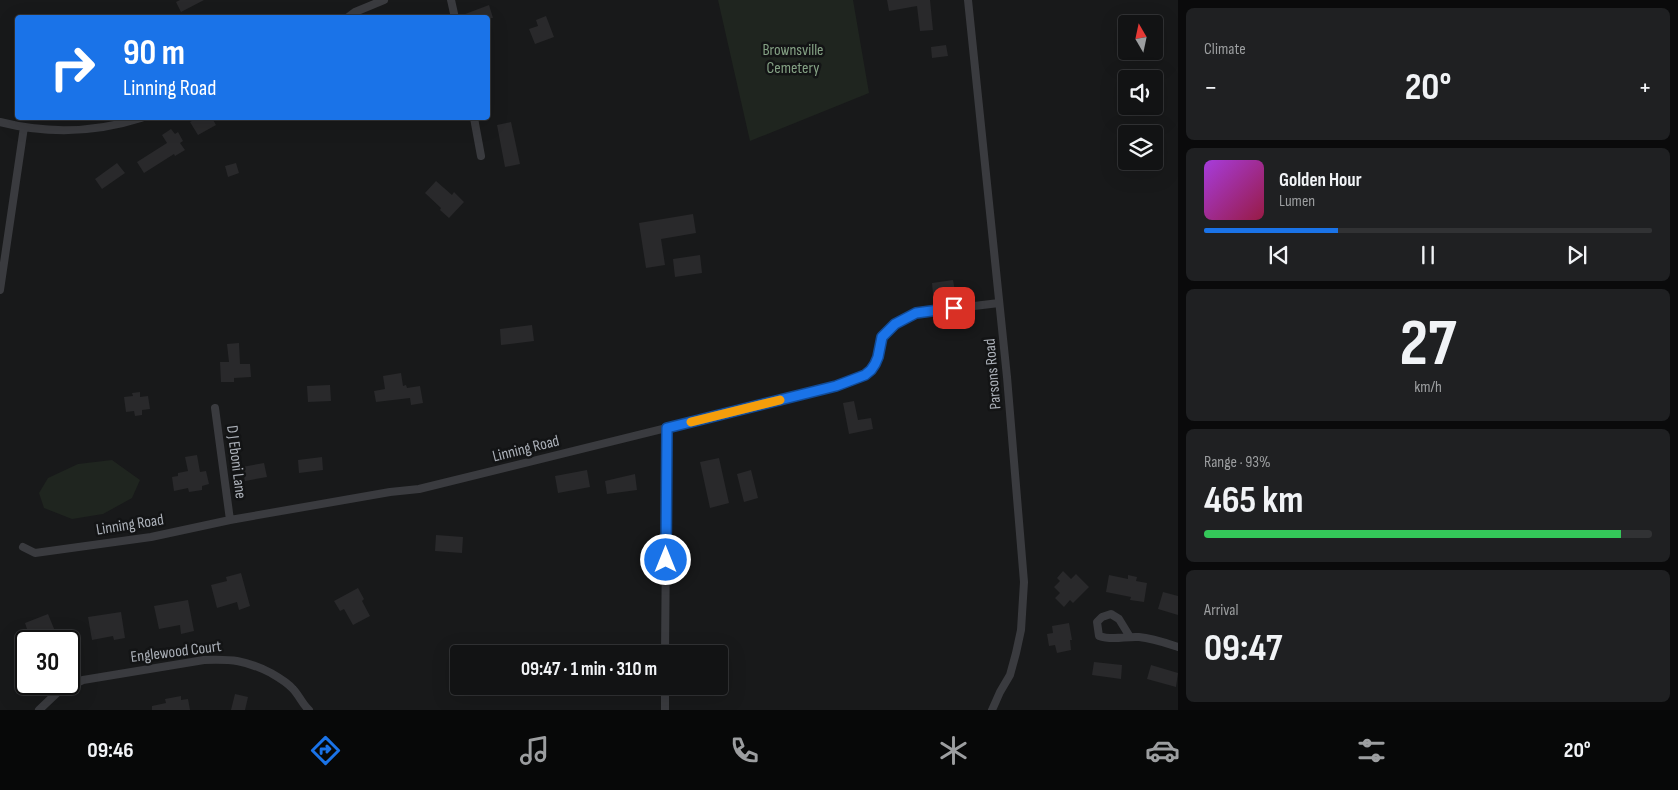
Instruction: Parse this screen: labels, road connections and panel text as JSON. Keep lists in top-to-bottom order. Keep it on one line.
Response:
{"streets":{"street":["Parsons Road","Linning Road","D J Eboni Lane","Englewood Court"]},"crossings":[["Parsons Road","Linning Road"],["Linning Road","D J Eboni Lane"]],"parks":["Brownsville Cemetery"],"north":"top","page":{"tile":["Climate",["27","km/h"],["Range · 93%","465 km"],["Arrival","09:47"]],"turn":["90 m","Linning Road"],"heat":["−","20°","+"],"song":["Golden Hour","Lumen"],"limit":"30","trip":"09:47 · 1 min · 310 m","tabs":["09:46","20°"]}}
